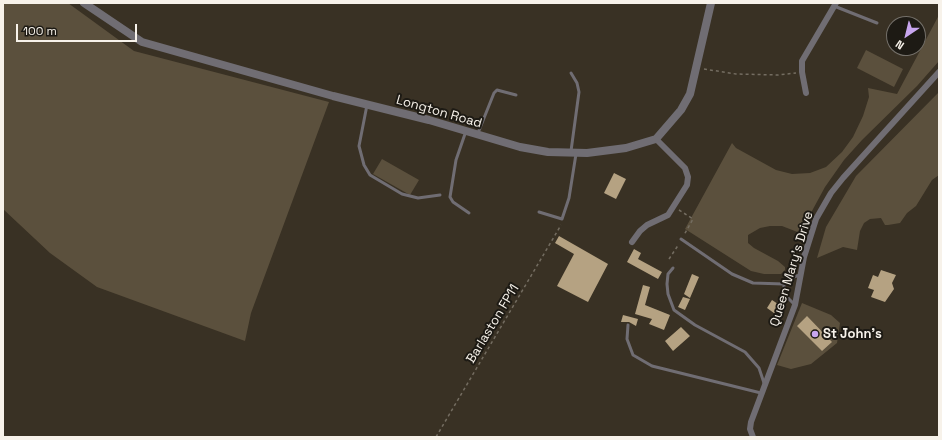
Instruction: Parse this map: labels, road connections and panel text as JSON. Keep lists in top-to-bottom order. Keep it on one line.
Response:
{"streets":{"street":["Longton Road","Queen Mary's Drive"],"path":["Barlaston FP11"]},"places":["St John's"],"scale_bar":"100 m","north":"bottom left"}
